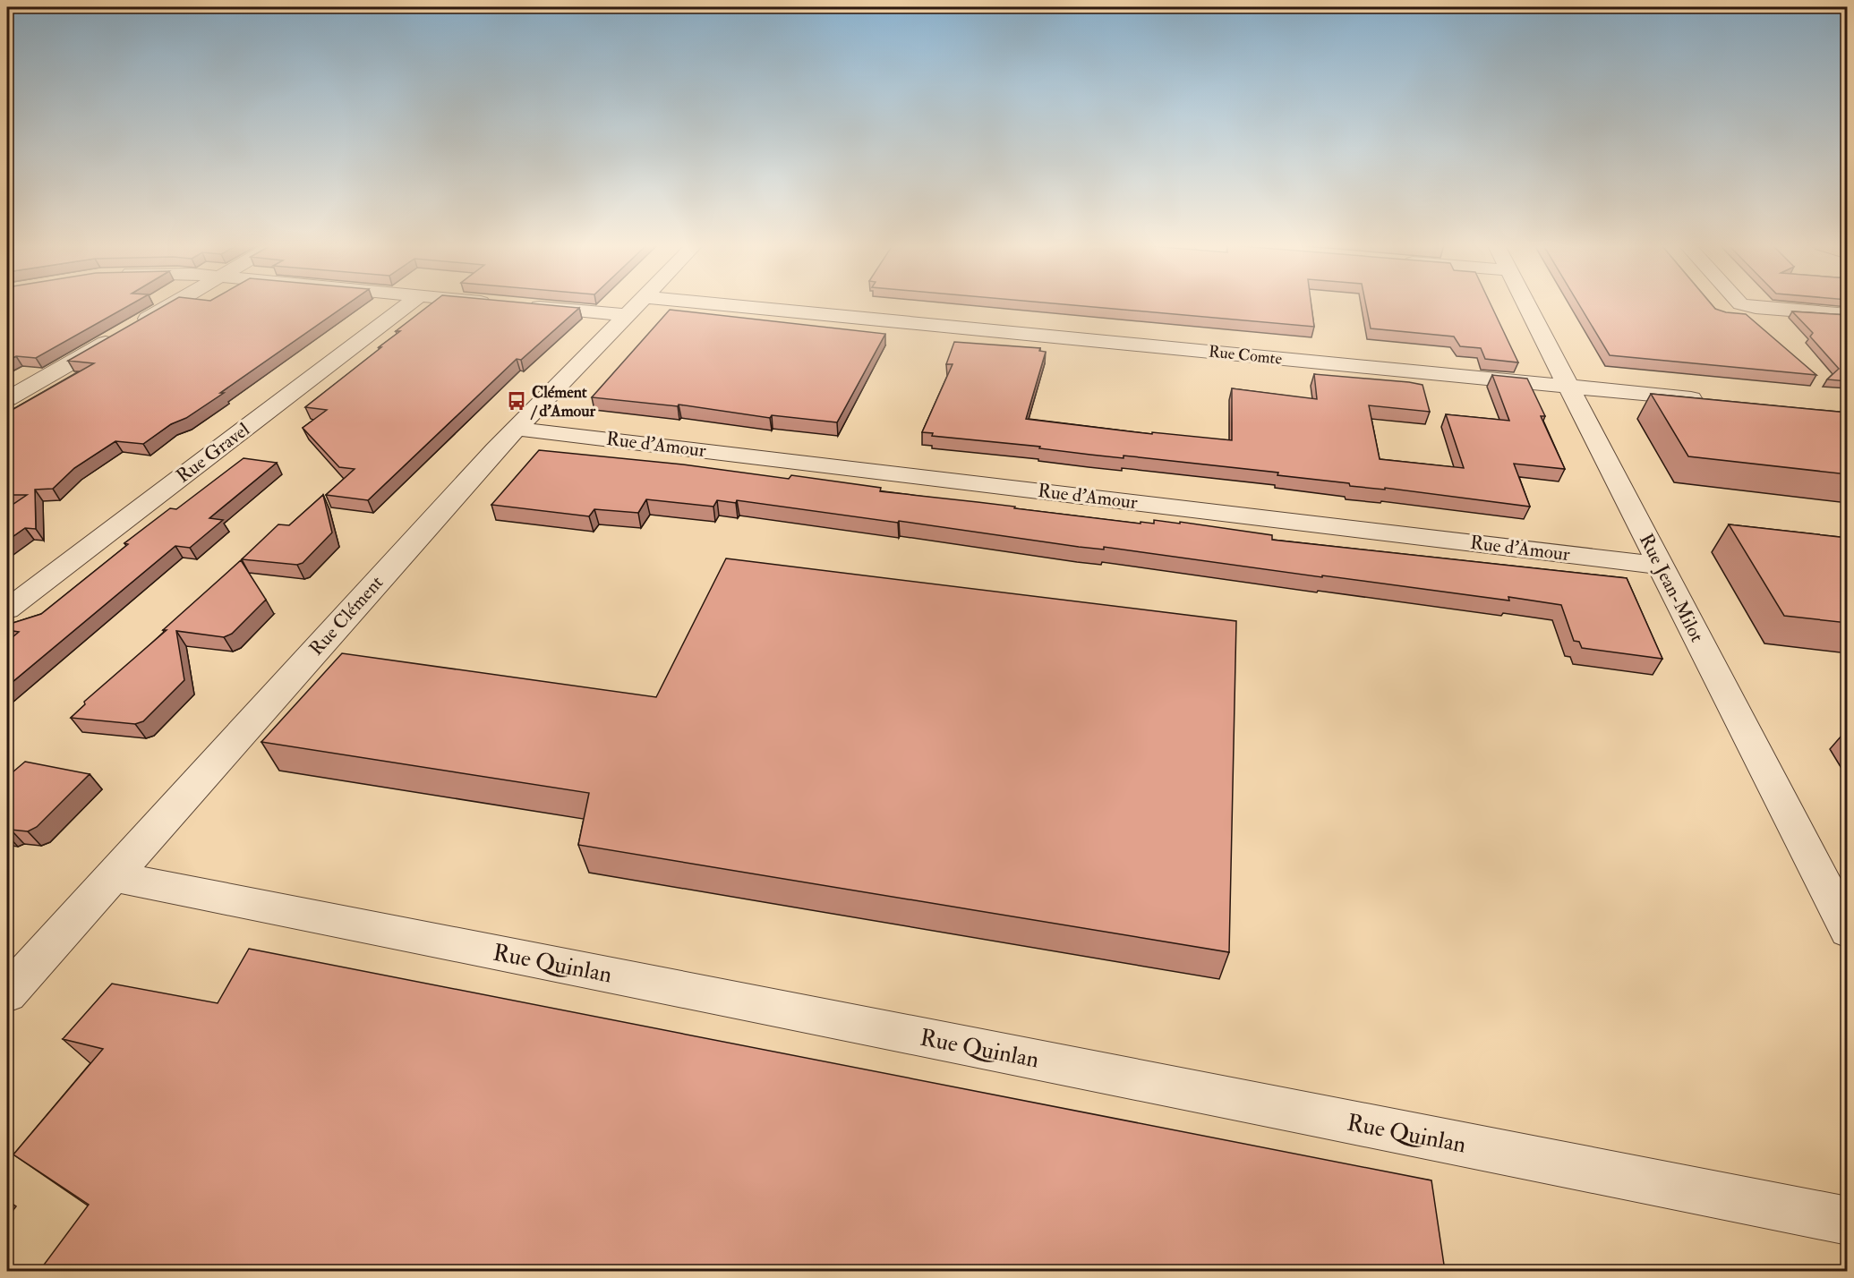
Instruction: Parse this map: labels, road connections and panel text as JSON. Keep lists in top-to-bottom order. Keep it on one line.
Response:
{"streets":{"street":["Rue Comte","Rue d'Amour","Rue Gravel","Rue Jean-Milot","Rue Clément","Rue Quinlan"]},"crossings":[["Rue Comte","Rue Jean-Milot"],["Rue Comte","Rue Clément"],["Rue d'Amour","Rue Jean-Milot"],["Rue d'Amour","Rue Clément"],["Rue Clément","Rue Quinlan"]],"places":{"bus stop":["Clément / d'Amour"]}}
